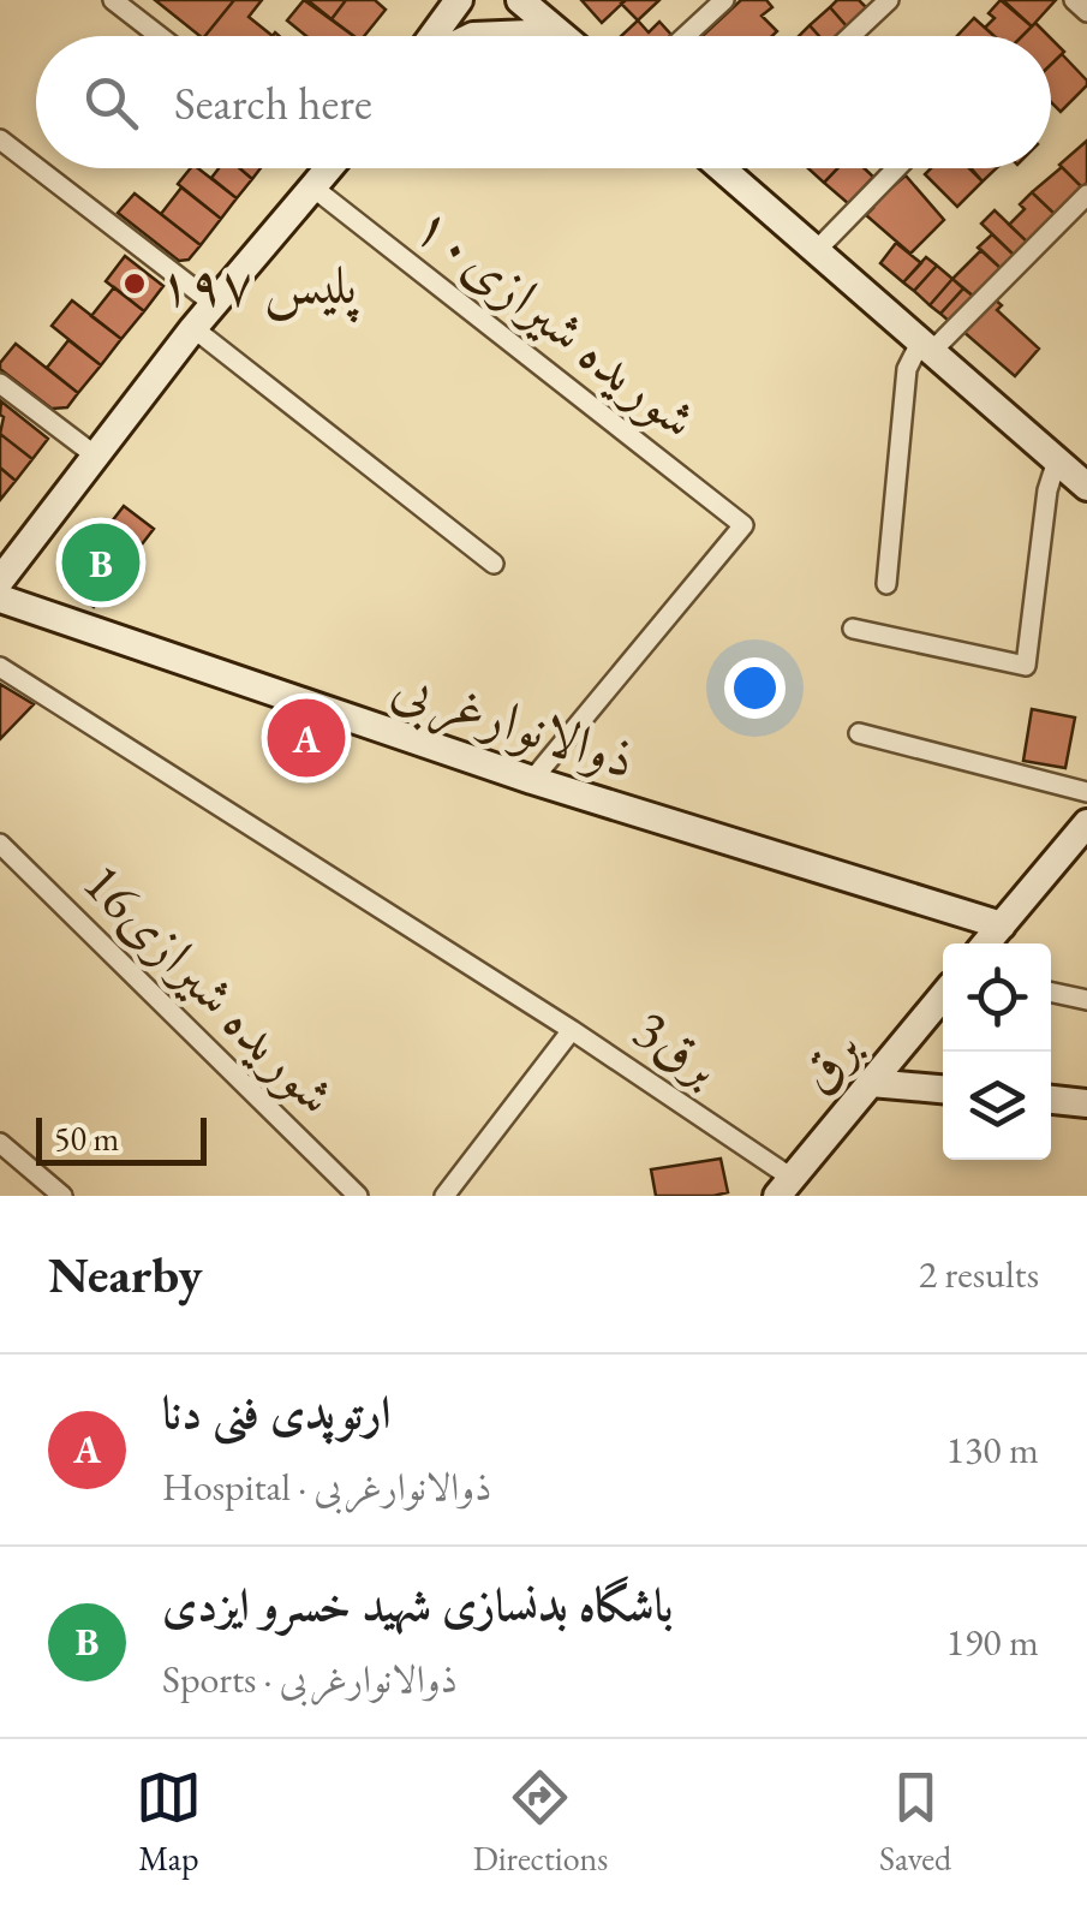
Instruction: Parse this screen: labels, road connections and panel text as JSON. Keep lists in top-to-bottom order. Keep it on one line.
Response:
{"streets":{"street":["۱۰شوریده شیرازی","ذوالانوارغربی","شوریده شیرازی16","3برق","برق"]},"crossings":[["۱۰شوریده شیرازی","ذوالانوارغربی"],["3برق","برق"]],"places":["پلیس ۱۹۷"],"scale_bar":"50 m","page":{"search":"Search here","pins":["B","A"],"scale":"50 m","heading":["Nearby","2 results"],"list":[{"mark":"A","name":"ارتوپدی فنی دنا","note":"Hospital · ذوالانوارغربی","value":"130 m"},{"mark":"B","name":"باشگاه بدنسازی شهید خسرو ایزدی","note":"Sports · ذوالانوارغربی","value":"190 m"}],"nav":["Map","Directions","Saved"]}}
